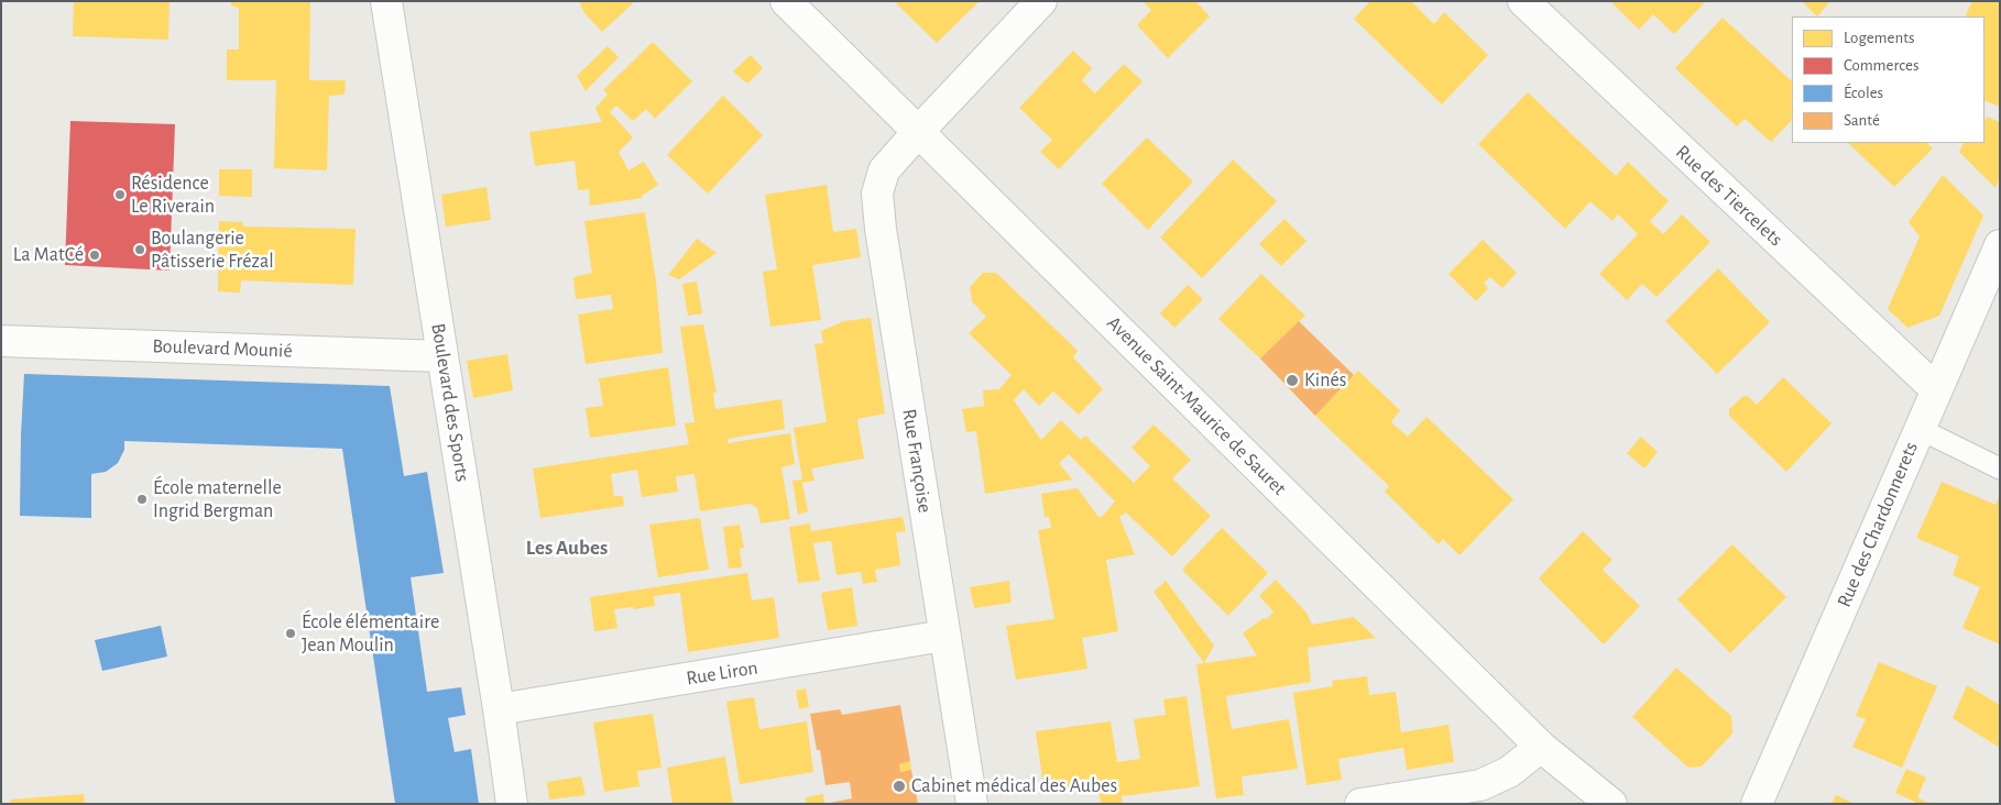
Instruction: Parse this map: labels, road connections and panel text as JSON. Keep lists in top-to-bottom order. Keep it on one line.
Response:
{"streets":{"street":["Rue des Tiercelets","Boulevard Mounié","Boulevard des Sports","Avenue Saint-Maurice de Sauret","Rue Françoise","Rue des Chardonnerets","Rue Liron"]},"crossings":[["Rue des Tiercelets","Rue des Chardonnerets"],["Boulevard Mounié","Boulevard des Sports"],["Boulevard des Sports","Rue Liron"],["Avenue Saint-Maurice de Sauret","Rue Françoise"],["Rue Françoise","Rue Liron"]],"districts":["Les Aubes"],"places":["Résidence Le Riverain","Boulangerie Pâtisserie Frézal","La MatCé","Kinés","École maternelle Ingrid Bergman","École élémentaire Jean Moulin","Cabinet médical des Aubes"],"legend":["Logements","Commerces","Écoles","Santé"]}
